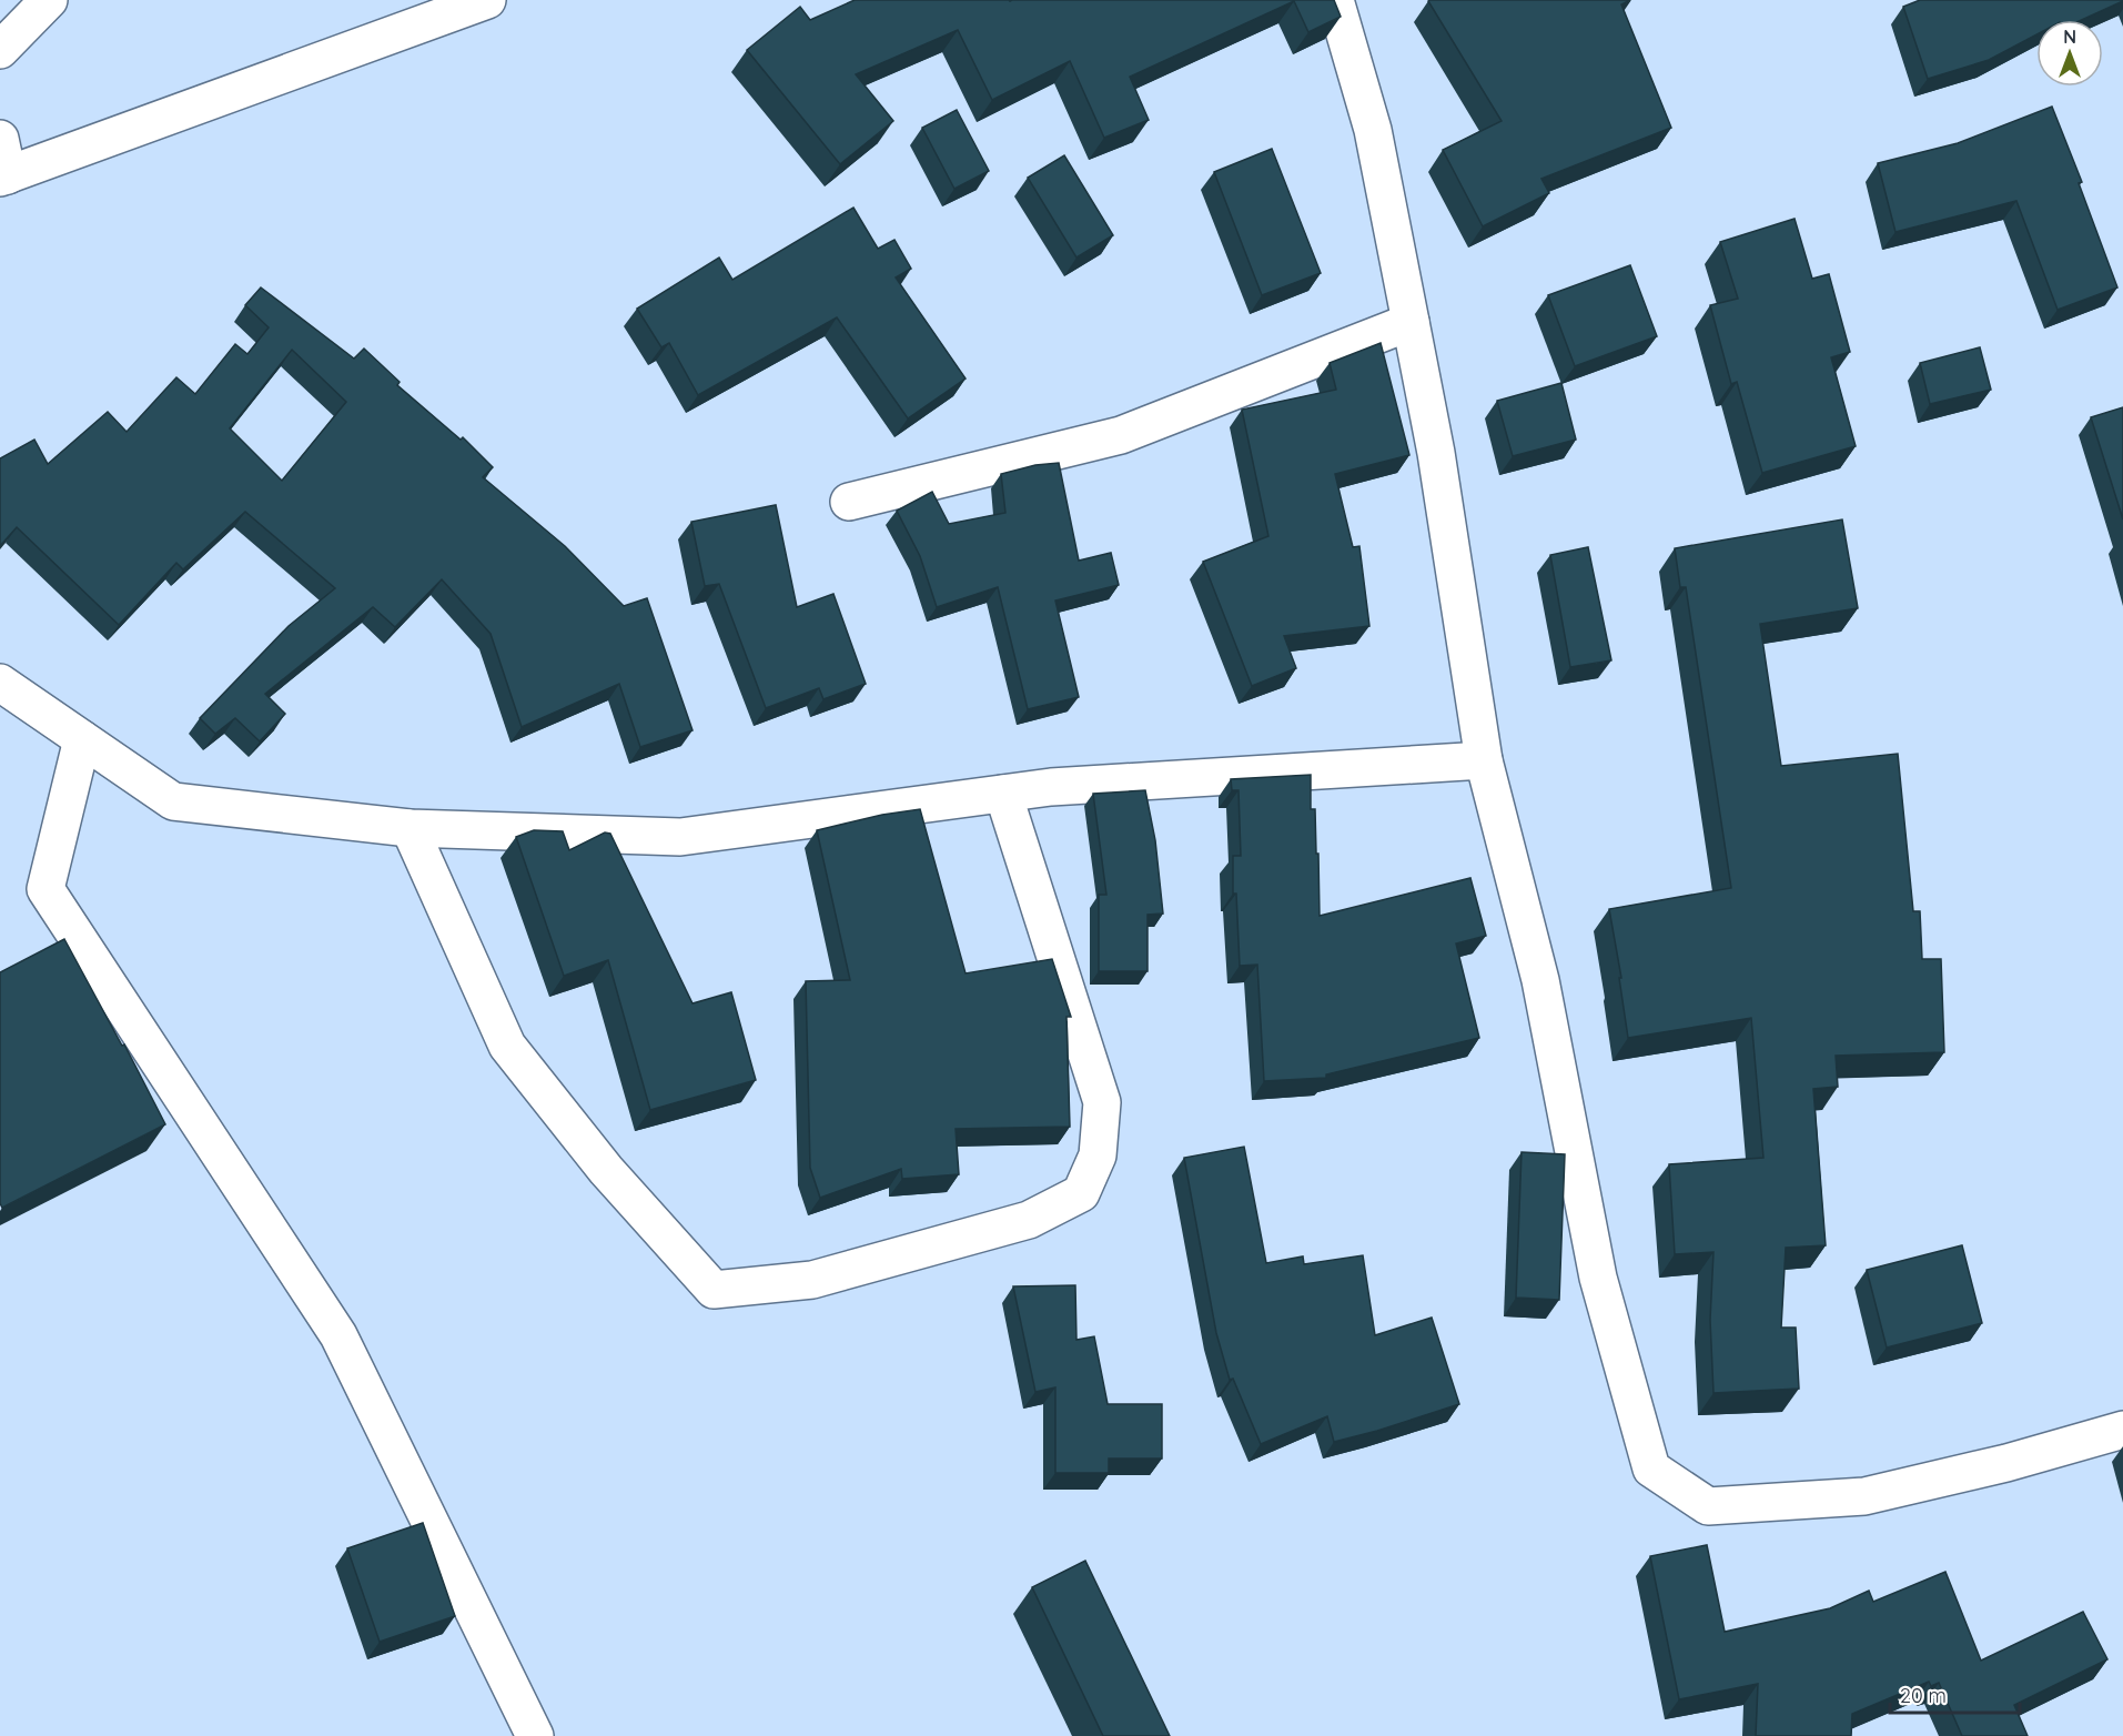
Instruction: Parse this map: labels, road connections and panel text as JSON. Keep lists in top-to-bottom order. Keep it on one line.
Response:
{"scale_bar":"20 m","north":"top"}
